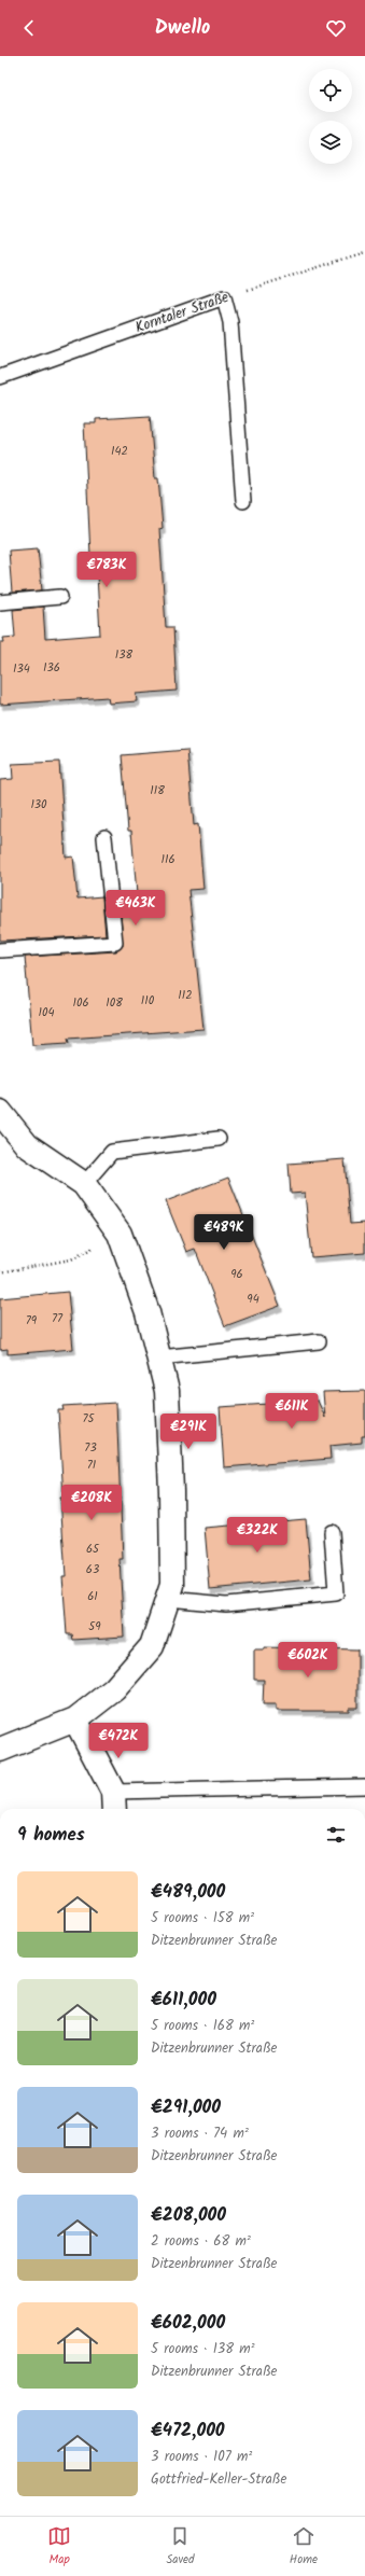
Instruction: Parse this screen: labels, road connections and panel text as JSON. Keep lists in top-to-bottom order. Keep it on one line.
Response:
{"streets":{"lane":["Korntaler Straße"]},"house_numbers":["142","138","136","134","118","130","116","112","110","106","108","104","96","94","77","79","75","73","71","65","63","61","59"],"page":{"header":"Dwello","price":["€783K","€463K","€489K","€611K","€291K","€208K","€322K","€602K","€472K"],"heading":"9 homes","list":[{"name":"€489,000","note":"5 rooms · 158 m² · Ditzenbrunner Straße"},{"name":"€611,000","note":"5 rooms · 168 m² · Ditzenbrunner Straße"},{"name":"€291,000","note":"3 rooms · 74 m² · Ditzenbrunner Straße"},{"name":"€208,000","note":"2 rooms · 68 m² · Ditzenbrunner Straße"},{"name":"€602,000","note":"5 rooms · 138 m² · Ditzenbrunner Straße"},{"name":"€472,000","note":"3 rooms · 107 m² · Gottfried-Keller-Straße"}],"tabs":["Map","Saved","Home"]}}
